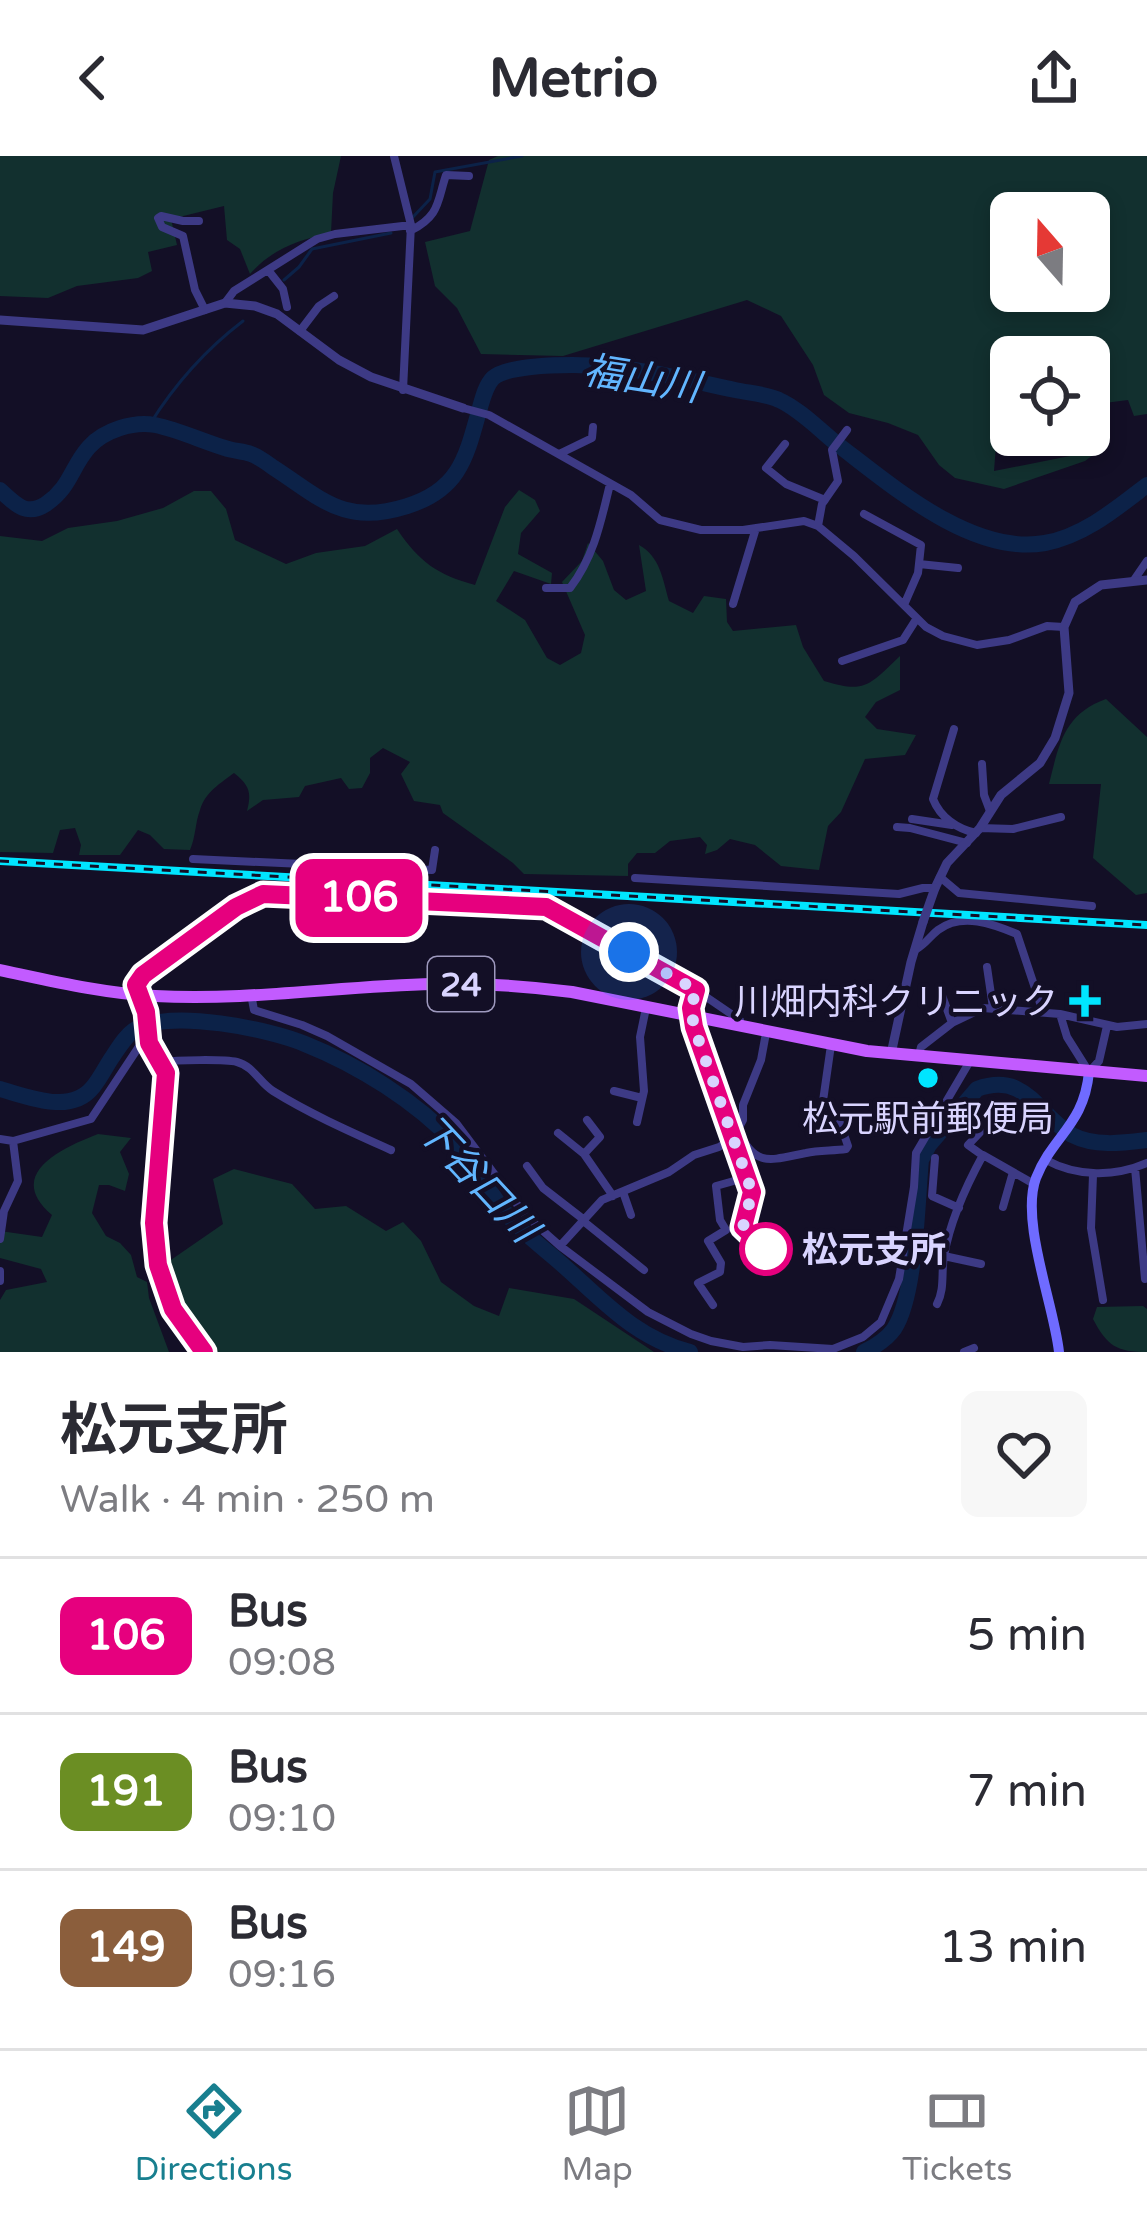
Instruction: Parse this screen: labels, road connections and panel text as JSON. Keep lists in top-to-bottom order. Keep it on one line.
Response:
{"streets":{"main road":["24"]},"water":["福山川","下谷口川"],"places":{"health":["川畑内科クリニック"],"other":["松元駅前郵便局","松元支所"]},"lines":["bus line 106"],"north":"top","page":{"header":"Metrio","on_map":"106","heading":["松元支所","Walk · 4 min · 250 m"],"list":[{"mark":"106","name":"Bus","note":"09:08","value":"5 min"},{"mark":"191","name":"Bus","note":"09:10","value":"7 min"},{"mark":"149","name":"Bus","note":"09:16","value":"13 min"}],"tabs":["Directions","Map","Tickets"]}}
